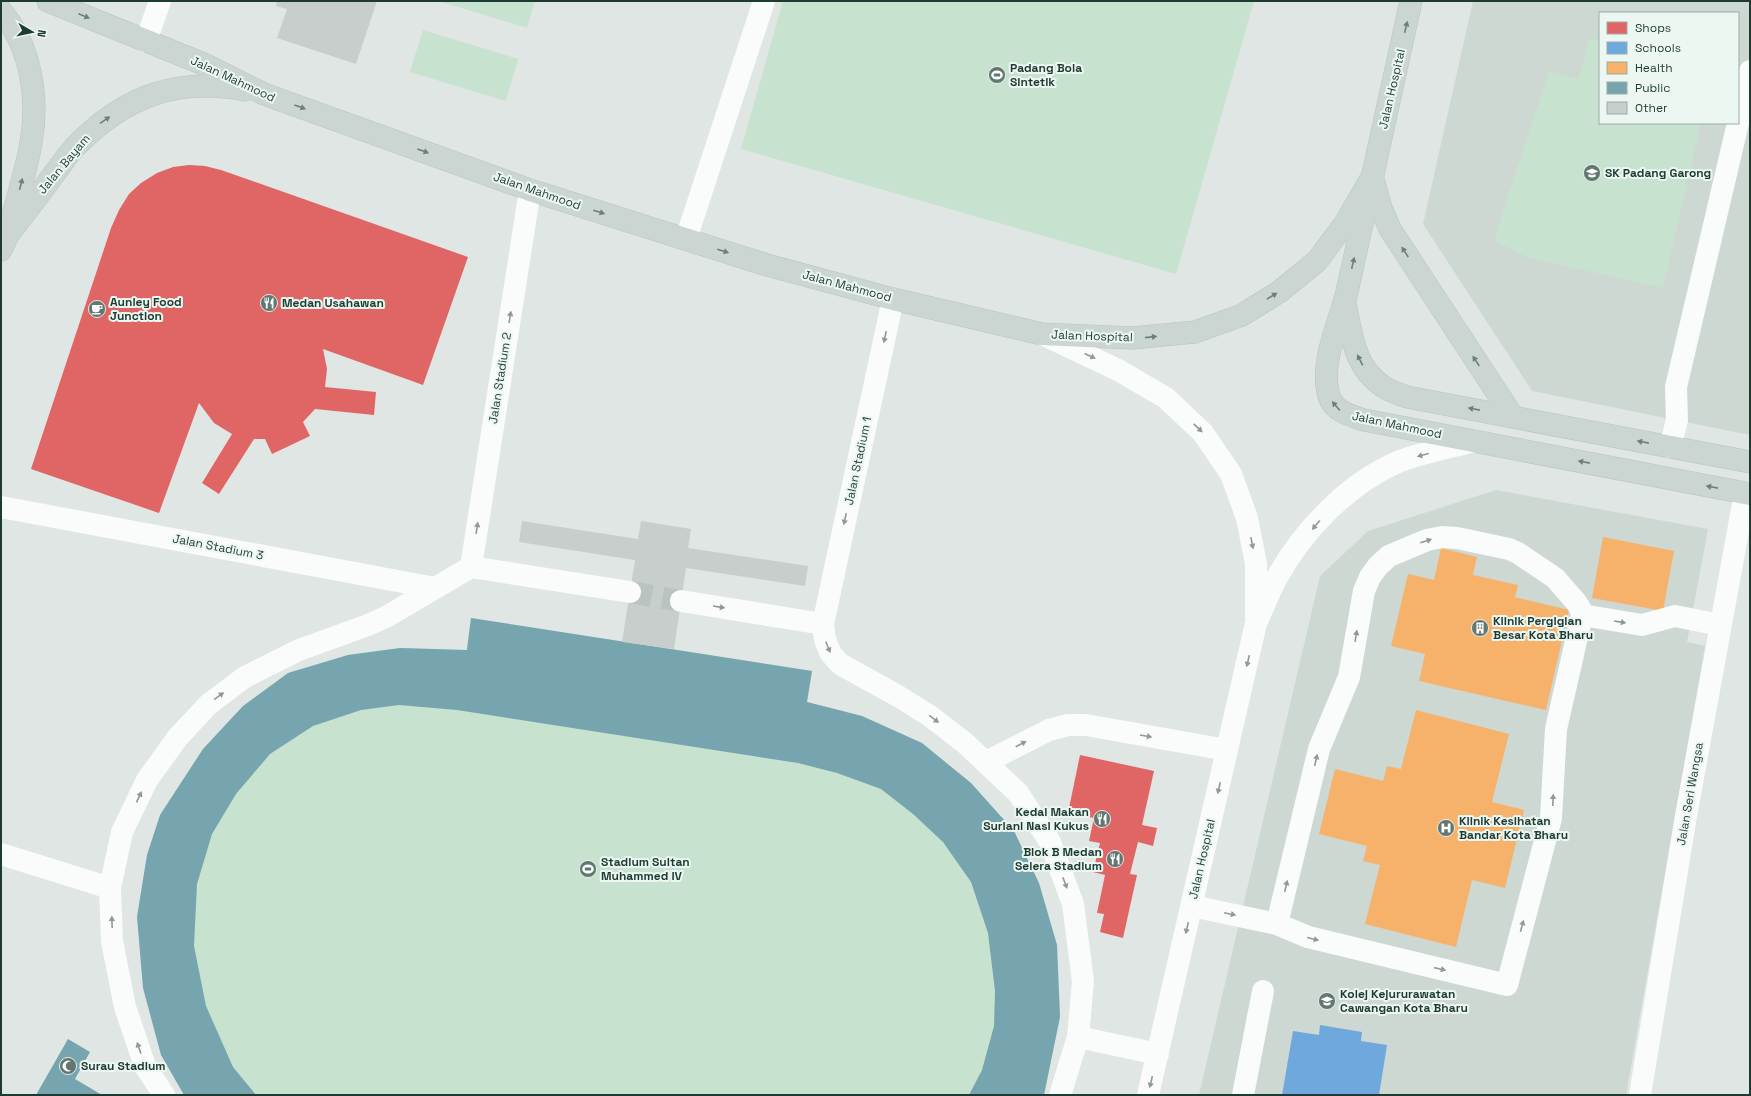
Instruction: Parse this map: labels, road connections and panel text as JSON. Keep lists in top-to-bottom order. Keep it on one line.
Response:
{"streets":{"main road":["Jalan Mahmood","Jalan Hospital","Jalan Bayam"],"street":["Jalan Stadium 2","Jalan Stadium 1","Jalan Stadium 3","Jalan Seri Wangsa"]},"crossings":[["Jalan Mahmood","Jalan Hospital"],["Jalan Mahmood","Jalan Bayam"],["Jalan Mahmood","Jalan Stadium 2"],["Jalan Mahmood","Jalan Stadium 1"],["Jalan Mahmood","Jalan Seri Wangsa"]],"one_way":["Jalan Bayam","Jalan Stadium 2","Jalan Stadium 1"],"places":{"sports":["Padang Bola Sintetik","Stadium Sultan Muhammed IV"],"school or university":["SK Padang Garong","Kolej Kejururawatan Cawangan Kota Bharu"],"restaurant":["Medan Usahawan","Kedai Makan Suriani Nasi Kukus","Blok B Medan Selera Stadium"],"cafe":["Auniey Food Junction"],"building":["Klinik Pergigian Besar Kota Bharu"],"hospital":["Klinik Kesihatan Bandar Kota Bharu"],"mosque":["Surau Stadium"]},"legend":["Shops","Schools","Health","Public","Other"],"north":"right"}
